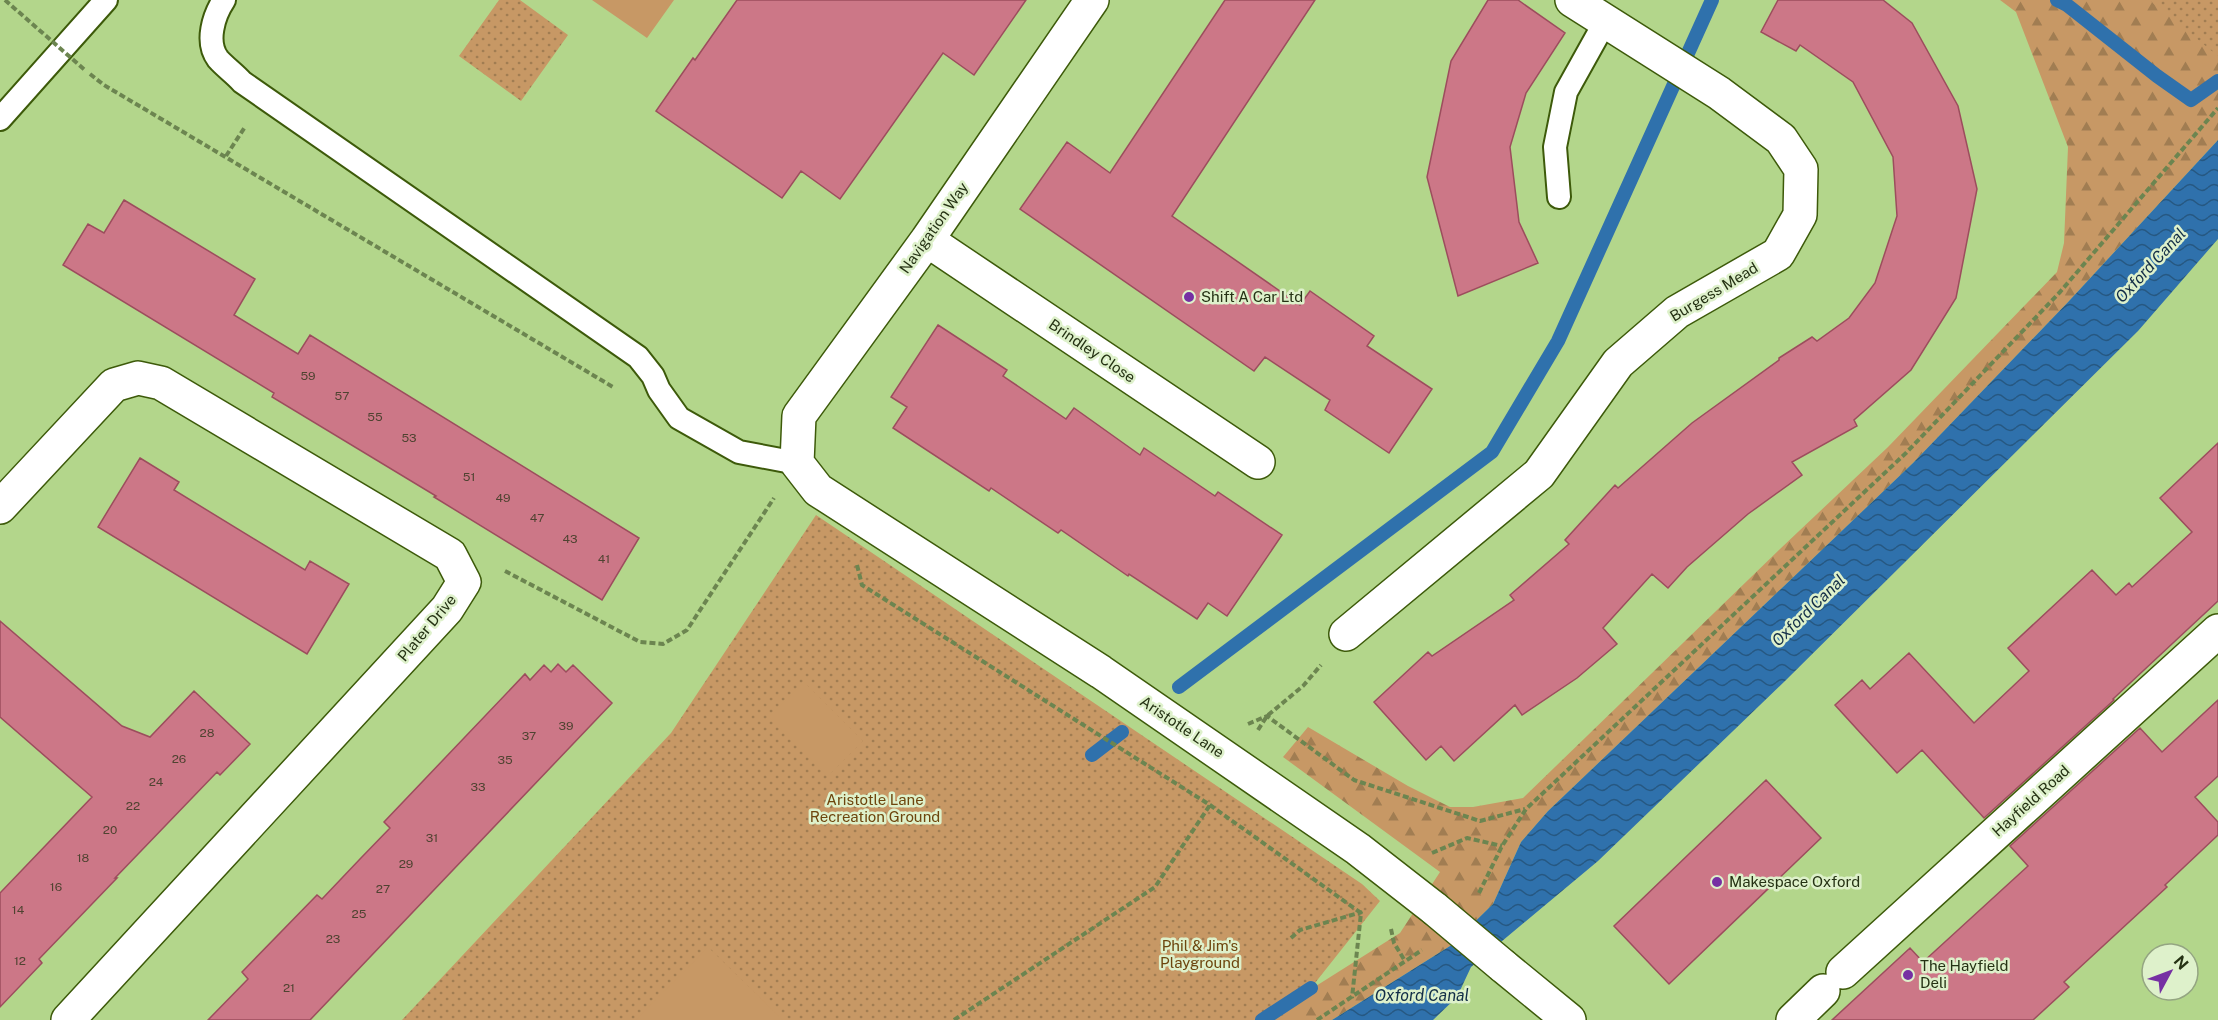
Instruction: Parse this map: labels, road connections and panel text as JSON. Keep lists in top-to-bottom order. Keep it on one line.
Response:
{"streets":{"street":["Navigation Way","Burgess Mead","Brindley Close","Plater Drive","Aristotle Lane","Hayfield Road"]},"crossings":[["Navigation Way","Brindley Close"],["Navigation Way","Aristotle Lane"]],"water":["Oxford Canal"],"parks":["Aristotle Lane Recreation Ground","Phil & Jim's Playground"],"places":["Shift A Car Ltd","Makespace Oxford","The Hayfield Deli"],"house_numbers":["59","57","55","53","51","49","47","43","41","39","28","37","26","35","24","33","22","20","31","18","29","16","27","14","25","23","12","21"],"north":"top right"}
